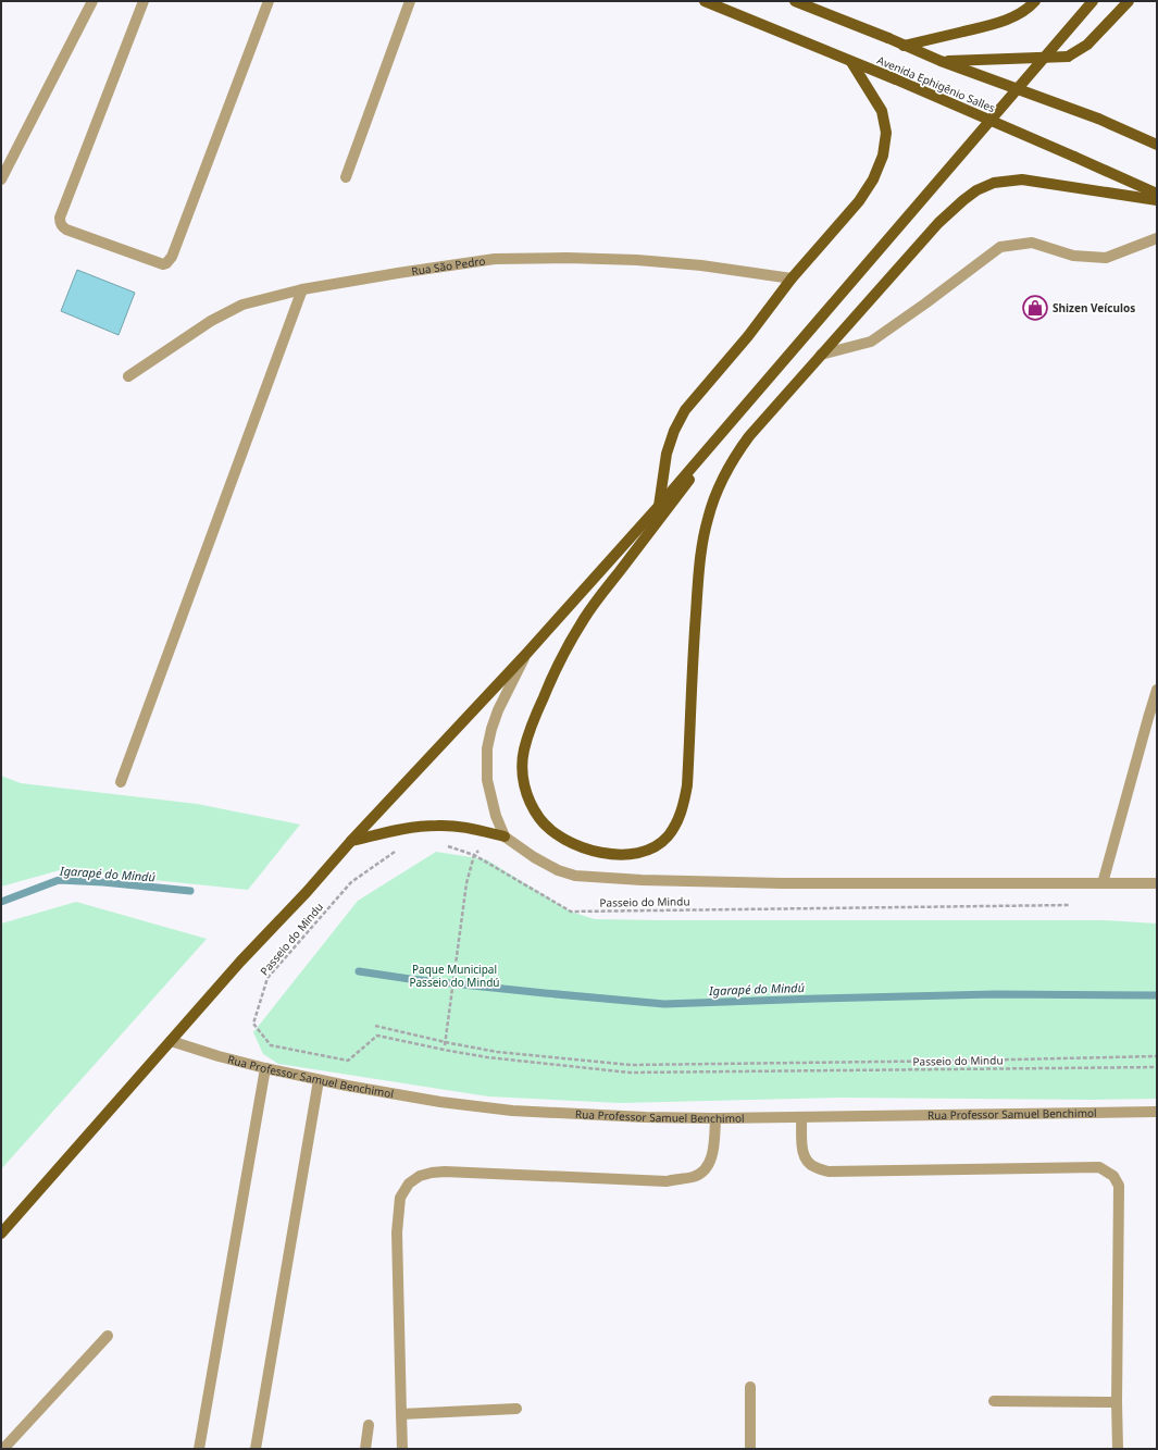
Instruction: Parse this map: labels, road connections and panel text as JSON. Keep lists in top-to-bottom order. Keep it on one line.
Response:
{"streets":{"main road":["Avenida Ephigênio Salles"],"street":["Rua São Pedro","Rua Professor Samuel Benchimol"],"path":["Passeio do Mindu"]},"water":["Igarapé do Mindú"],"parks":["Paque Municipal Passeio do Mindú"],"places":{"shop":["Shizen Veículos"]}}
